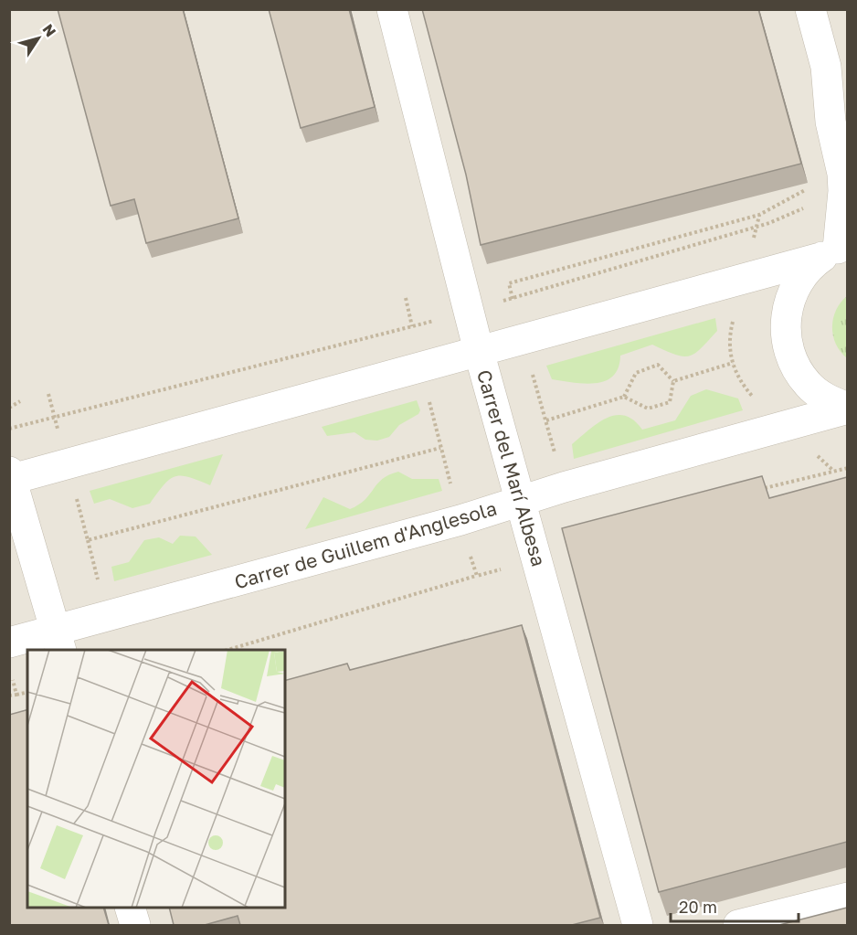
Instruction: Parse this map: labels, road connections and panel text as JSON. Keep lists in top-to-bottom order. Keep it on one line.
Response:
{"streets":{"street":["Carrer del Marí Albesa","Carrer de Guillem d'Anglesola"]},"crossings":[["Carrer del Marí Albesa","Carrer de Guillem d'Anglesola"]],"scale_bar":"20 m","north":"top right"}
